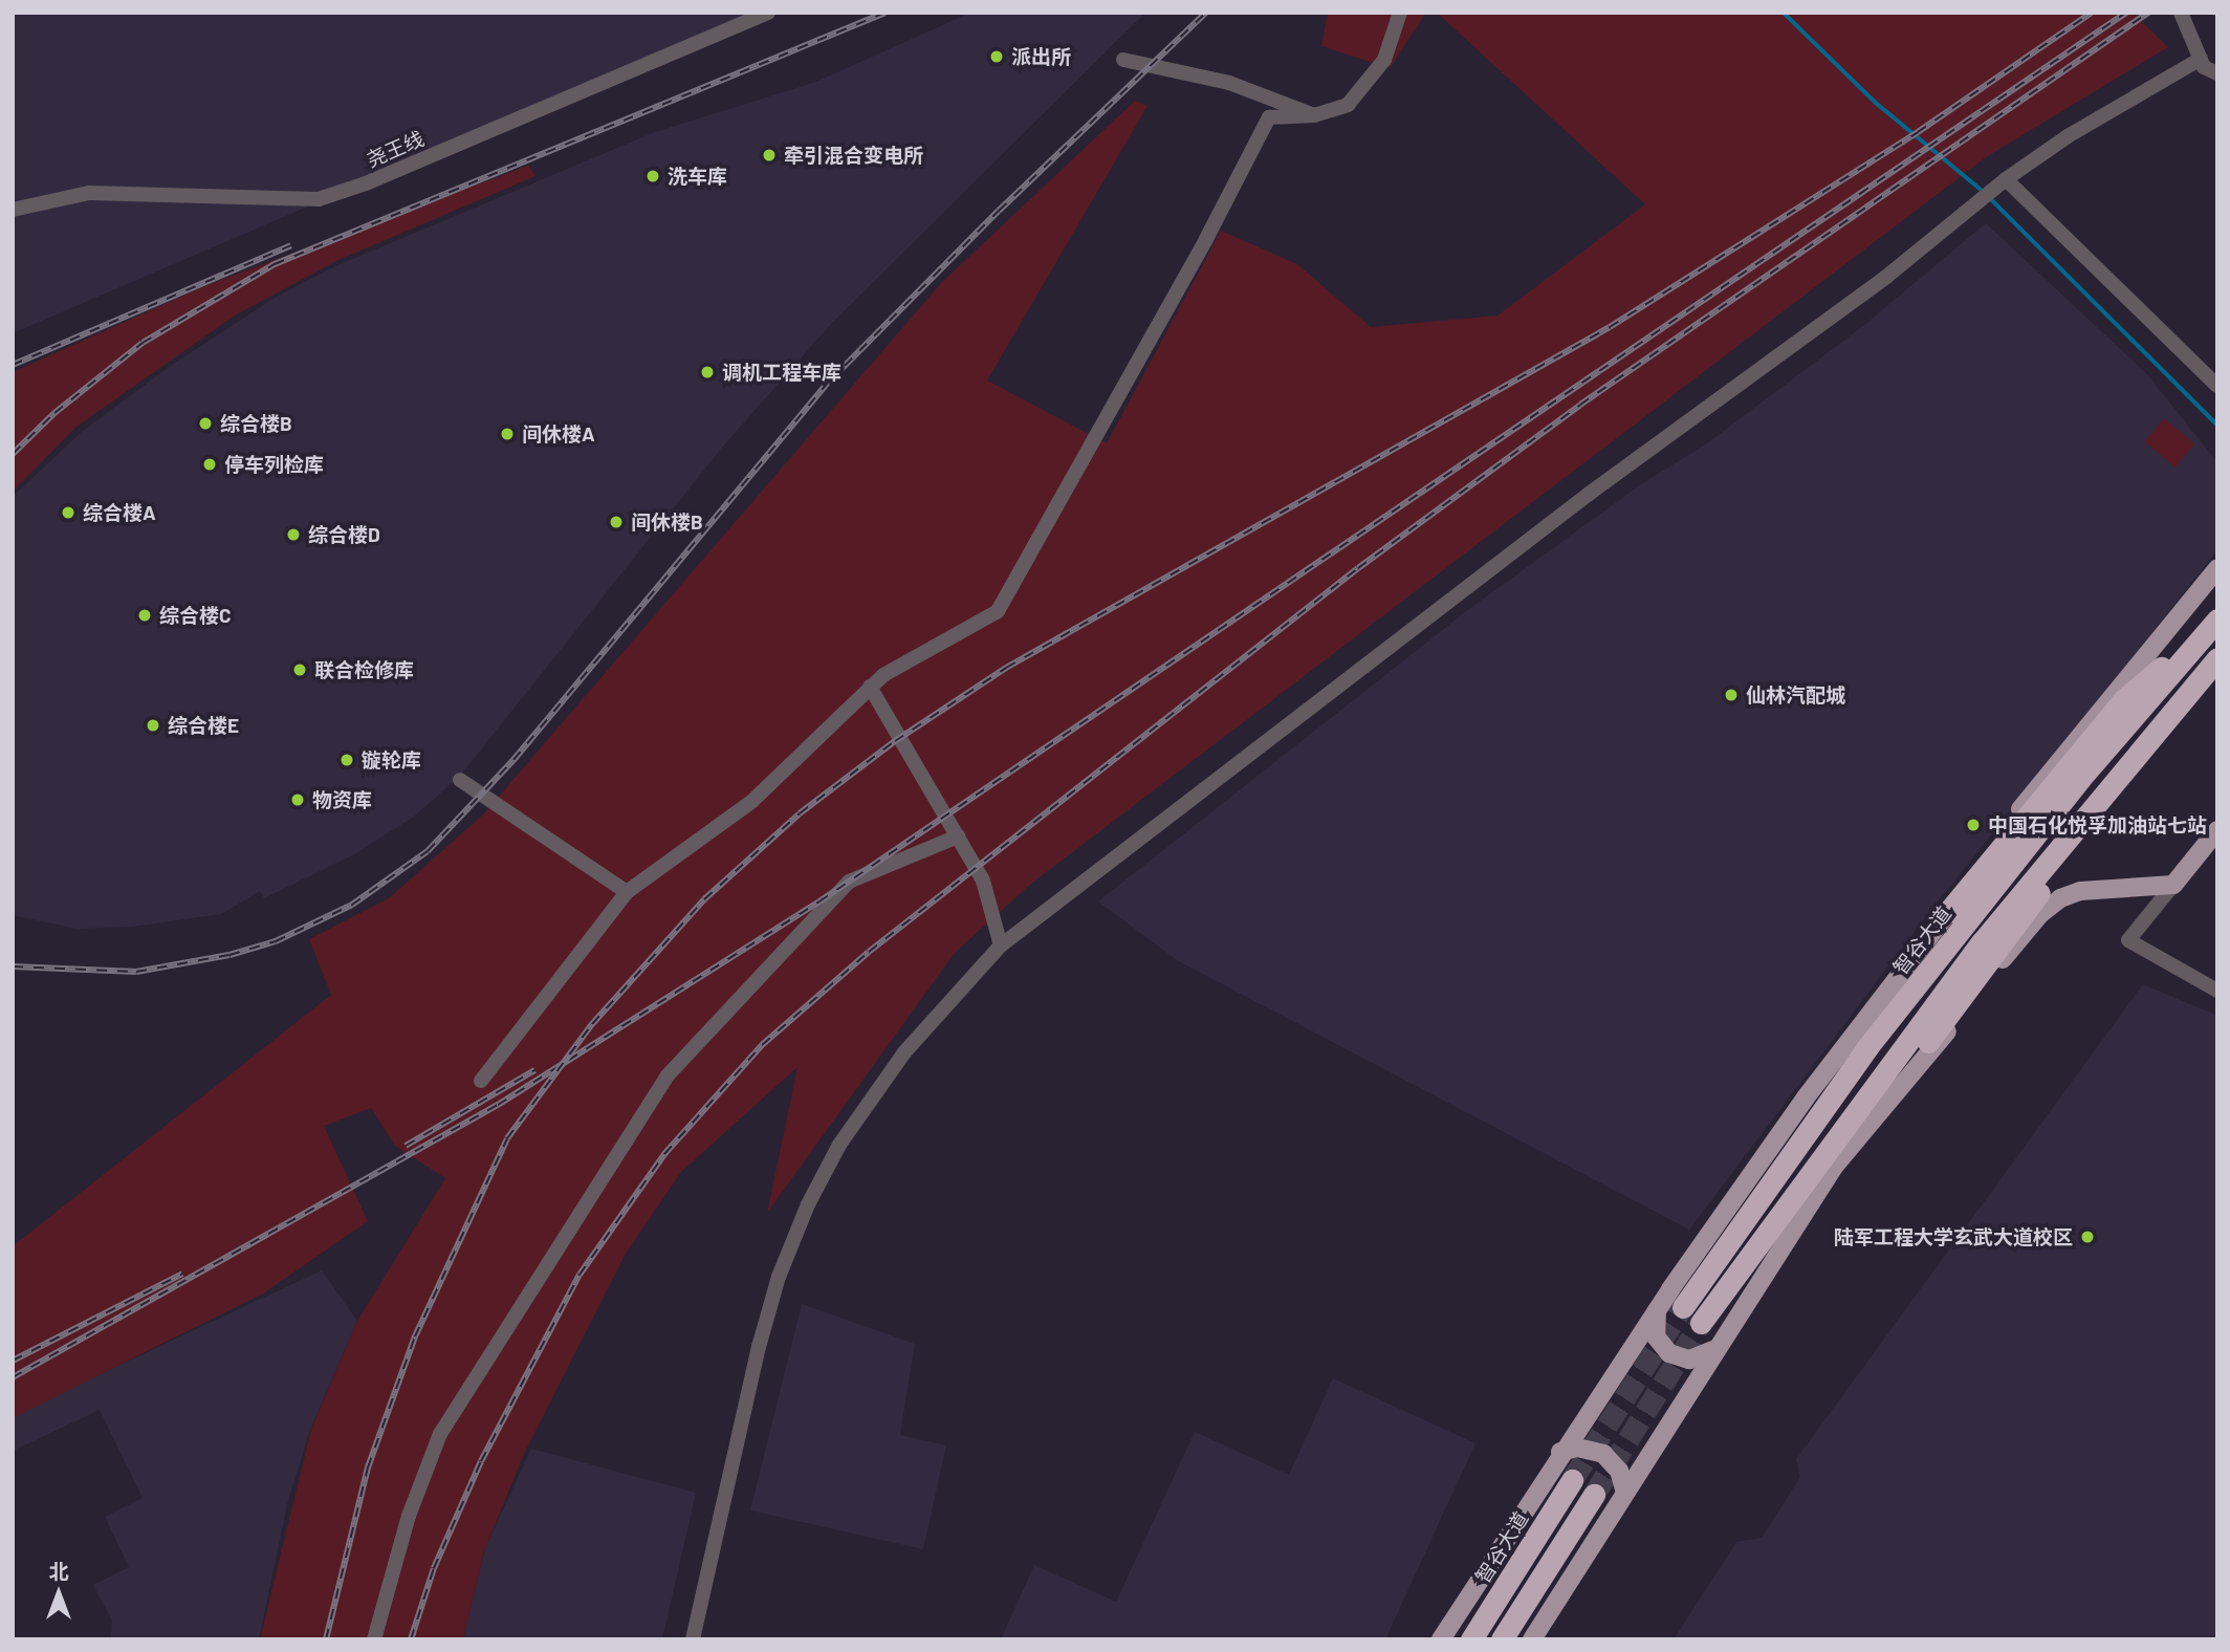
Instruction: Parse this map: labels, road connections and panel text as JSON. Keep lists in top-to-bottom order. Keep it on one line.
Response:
{"streets":{"highway":["智谷大道"],"street":["尧王线"]},"places":["派出所","牵引混合变电所","洗车库","调机工程车库","综合楼B","间休楼A","停车列检库","综合楼A","间休楼B","综合楼D","综合楼C","联合检修库","仙林汽配城","综合楼E","镟轮库","物资库","中国石化悦孚加油站七站","陆军工程大学玄武大道校区"],"north":"top"}
